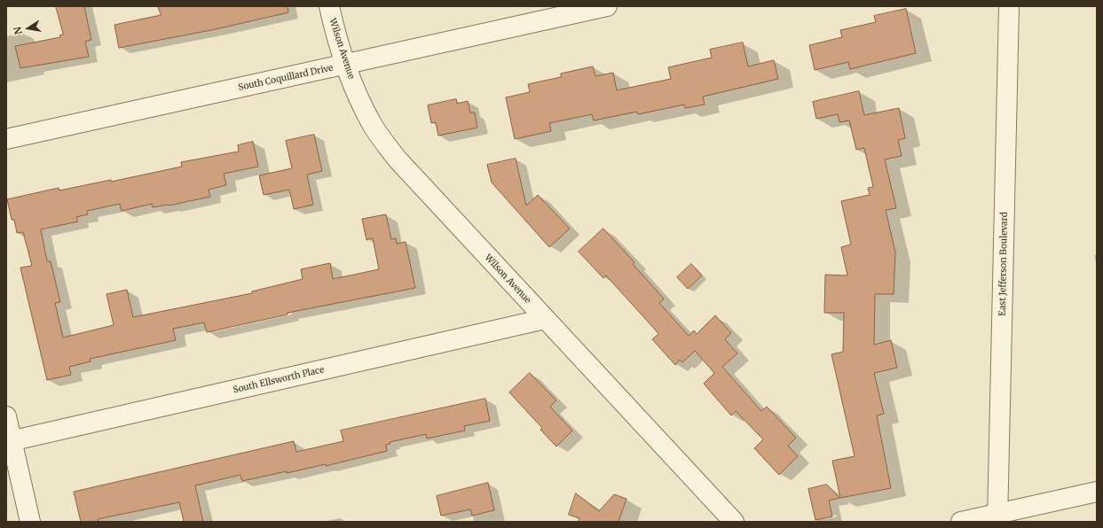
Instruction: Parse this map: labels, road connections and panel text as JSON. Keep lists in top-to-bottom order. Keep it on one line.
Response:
{"streets":{"street":["Wilson Avenue","South Coquillard Drive","East Jefferson Boulevard","South Ellsworth Place"]},"crossings":[["Wilson Avenue","South Coquillard Drive"],["Wilson Avenue","South Ellsworth Place"]],"north":"left"}
